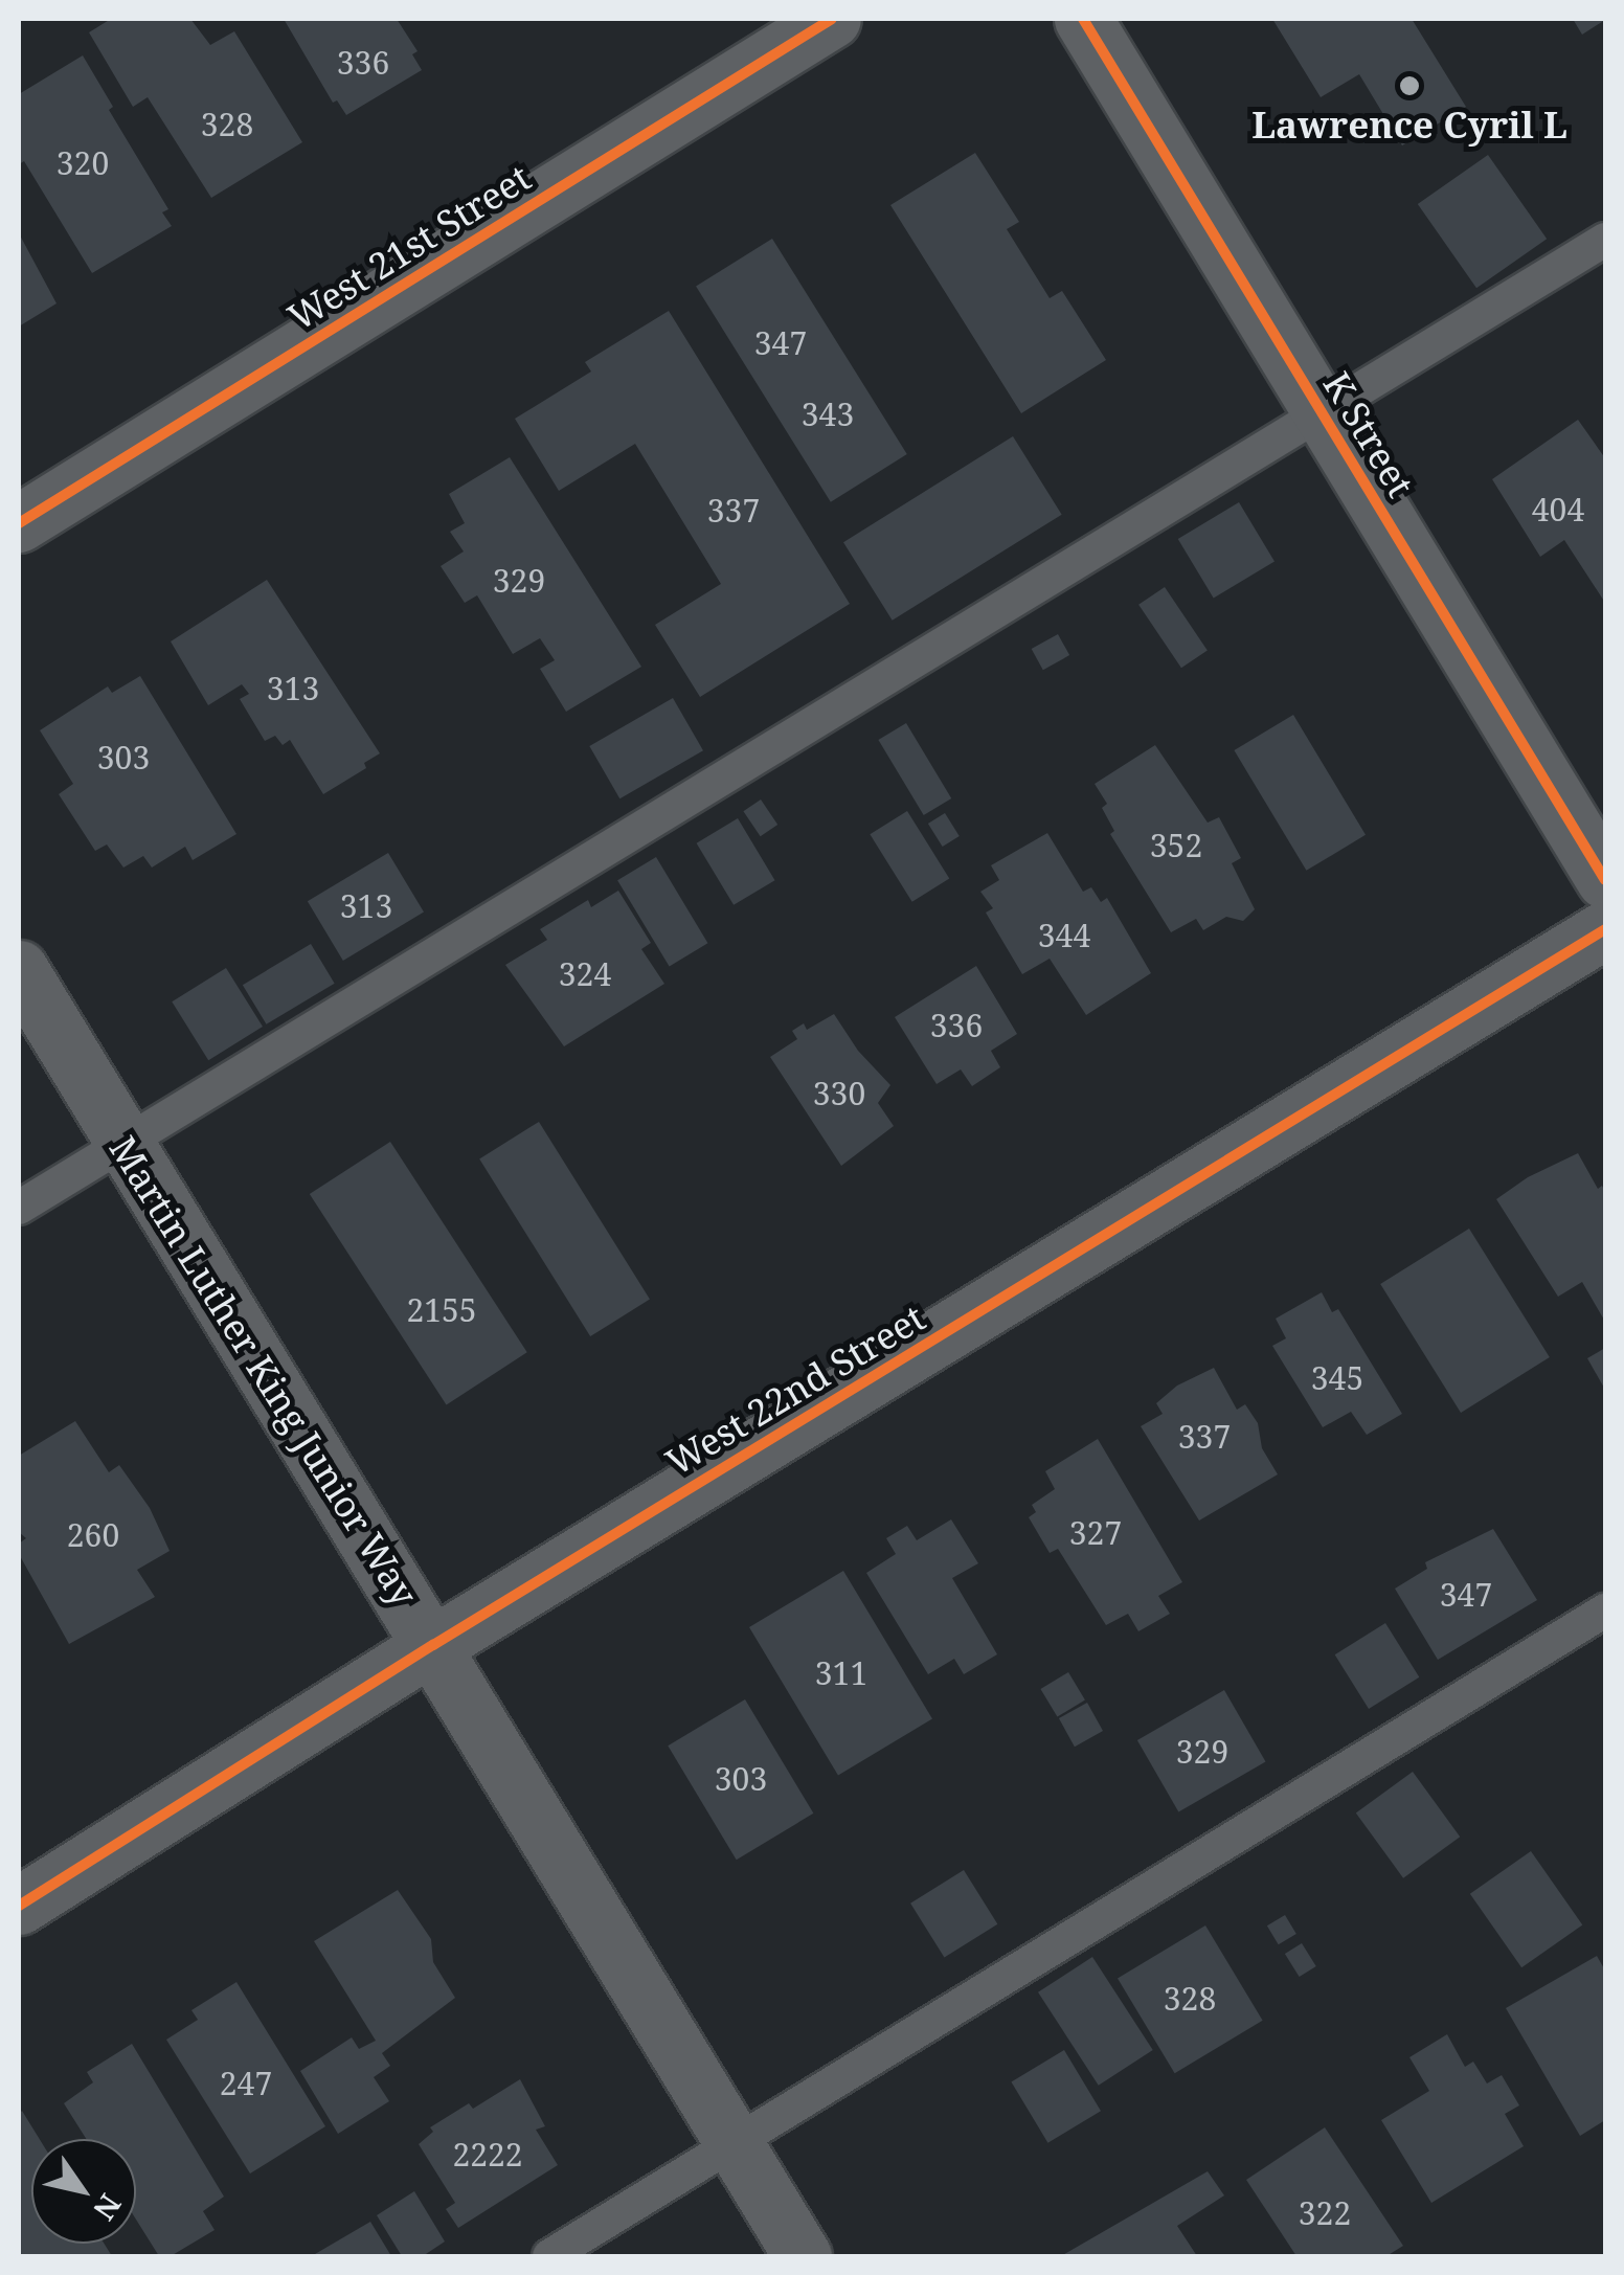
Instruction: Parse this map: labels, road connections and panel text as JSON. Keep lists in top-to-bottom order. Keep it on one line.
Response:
{"streets":{"street":["West 21st Street","K Street","Martin Luther King Junior Way","West 22nd Street"]},"crossings":[["Martin Luther King Junior Way","West 22nd Street"]],"places":["Lawrence Cyril L"],"house_numbers":["336","328","320","347","343","404","337","329","313","303","352","313","344","324","336","330","2155","345","337","327","260","347","311","329","303","328","247","2222","322"],"north":"bottom right"}
